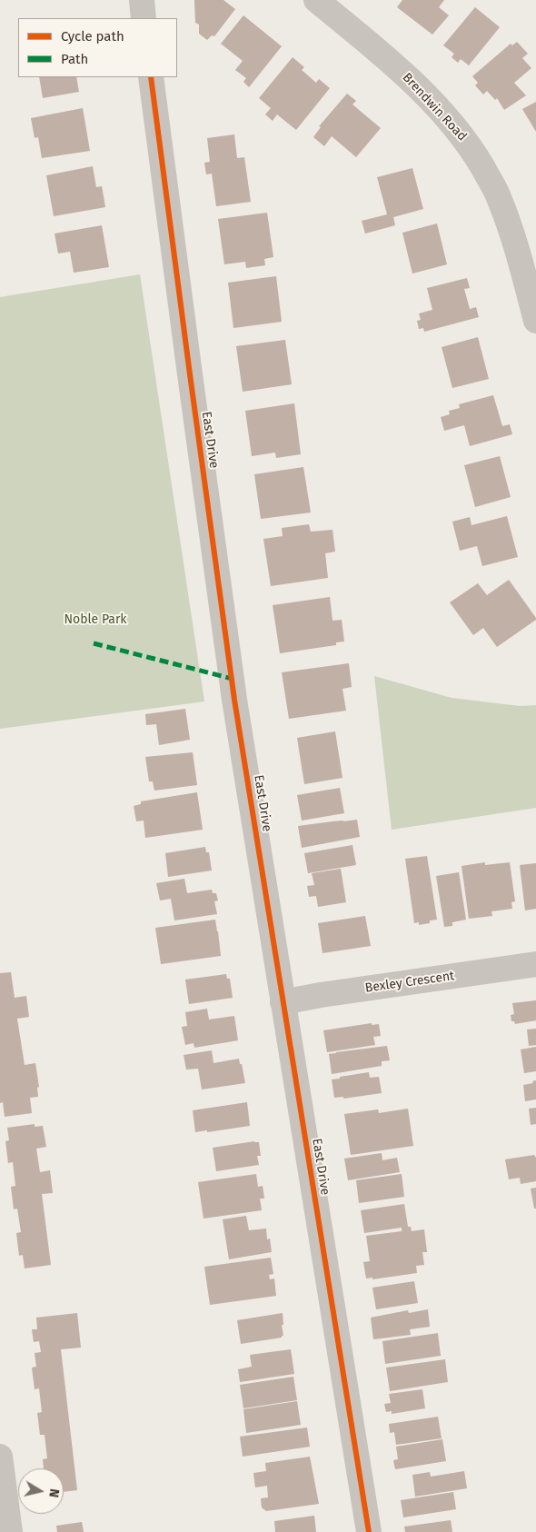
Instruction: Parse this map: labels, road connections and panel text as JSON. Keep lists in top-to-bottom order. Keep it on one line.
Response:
{"streets":{"street":["Brendwin Road","East Drive","Bexley Crescent"]},"crossings":[["East Drive","Bexley Crescent"]],"parks":["Noble Park"],"legend":["Cycle path","Path"],"north":"right"}
